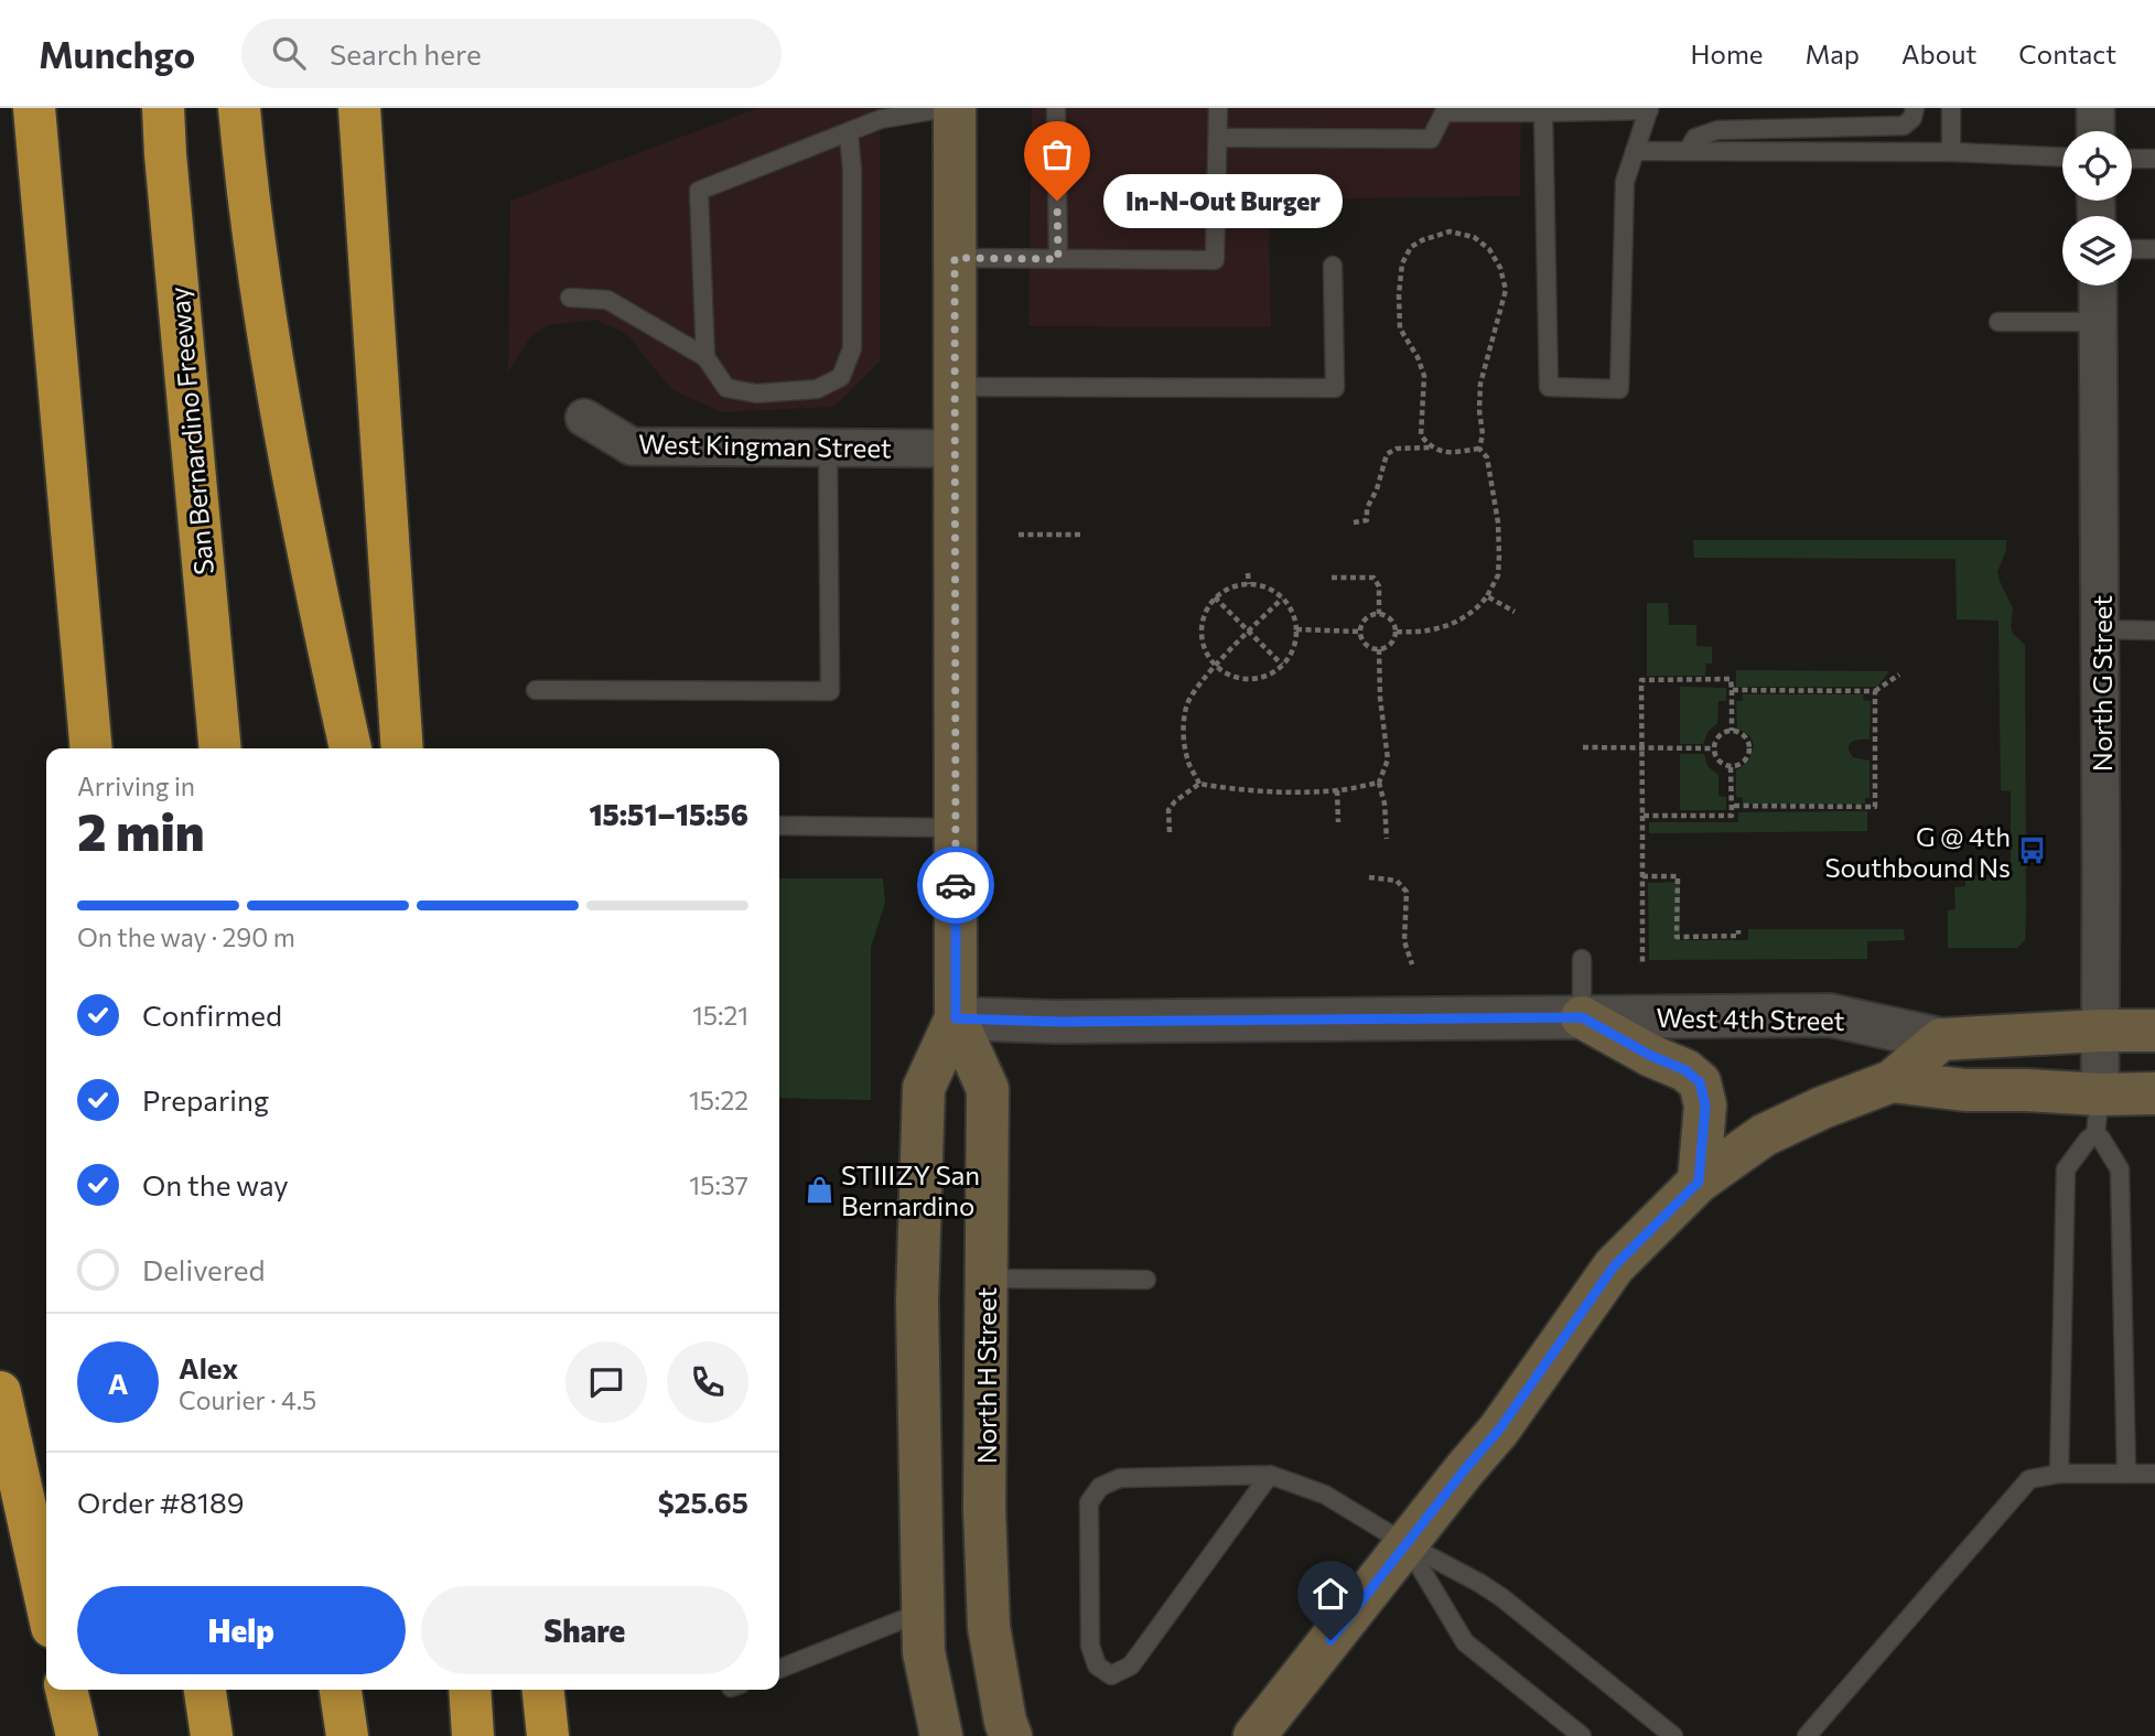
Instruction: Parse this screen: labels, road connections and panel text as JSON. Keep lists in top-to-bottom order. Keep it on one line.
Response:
{"streets":{"highway":["San Bernardino Freeway"],"main road":["North H Street"],"street":["West Kingman Street","North G Street","West 4th Street"]},"crossings":[["West Kingman Street","North H Street"],["West 4th Street","North H Street"]],"places":{"other":["In-N-Out Burger"],"bus stop":["G @ 4th Southbound Ns"],"shop":["STIIIZY San Bernardino"]},"page":{"header":"Munchgo","search":"Search here","nav":["Home","Map","About","Contact"],"bubble":"In-N-Out Burger","heading":["2 min","Arriving in","15:51–15:56"],"panel":["Alex","Courier · 4.5","Order #8189","$25.65"],"bar":"On the way · 290 m","list":[["Confirmed","15:21"],["Preparing","15:22"],["On the way","15:37"],"Delivered"],"round":"A","buttons":["Help","Share"]}}
